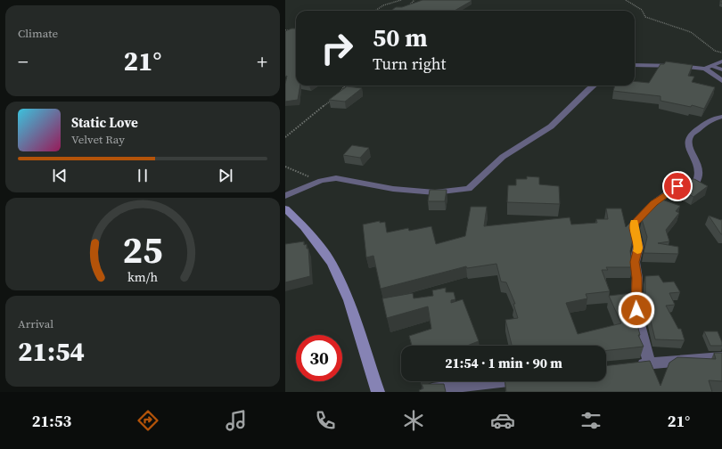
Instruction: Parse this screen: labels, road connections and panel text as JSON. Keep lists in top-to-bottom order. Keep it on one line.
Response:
{"page":{"tile":["Climate",["Arrival","21:54"]],"turn":["50 m","Turn right"],"heat":["−","21°","+"],"song":["Static Love","Velvet Ray"],"limit":"30","trip":"21:54 · 1 min · 90 m","tabs":["21:53","21°"],"gauge":["25","km/h"]}}
